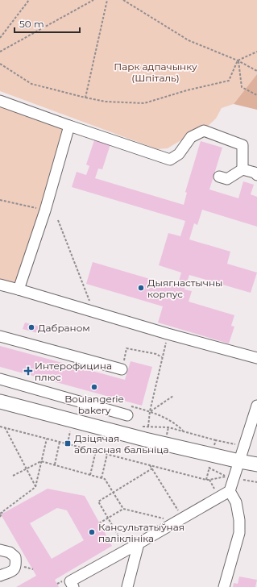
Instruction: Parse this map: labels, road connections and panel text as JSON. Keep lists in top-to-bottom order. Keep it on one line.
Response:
{"parks":["Парк адпачынку (Шпіталь)"],"places":{"other":["Дыягнастычны корпус","Дабраном","Boulangerie bakery","Кансультатыўная паліклініка"],"health":["Интерофицина плюс"],"transit":["Дзіцячая абласная бальніца"]},"scale_bar":"50 m"}
